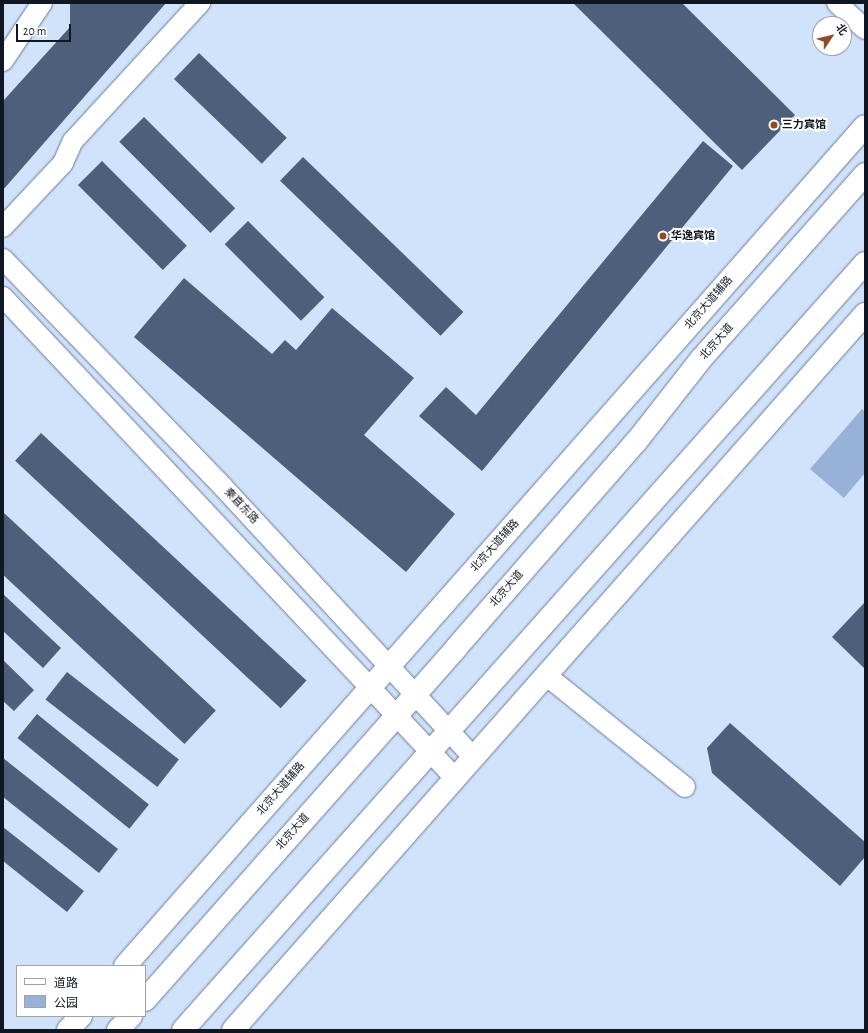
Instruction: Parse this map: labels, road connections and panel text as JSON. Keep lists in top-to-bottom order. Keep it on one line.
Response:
{"streets":{"main road":["北京大道辅路","北京大道"],"street":["秦直东路"]},"crossings":[["北京大道辅路","秦直东路"],["北京大道","秦直东路"]],"places":["三力宾馆","华逸宾馆"],"legend":["道路","公园"],"scale_bar":"20 m","north":"top right"}
